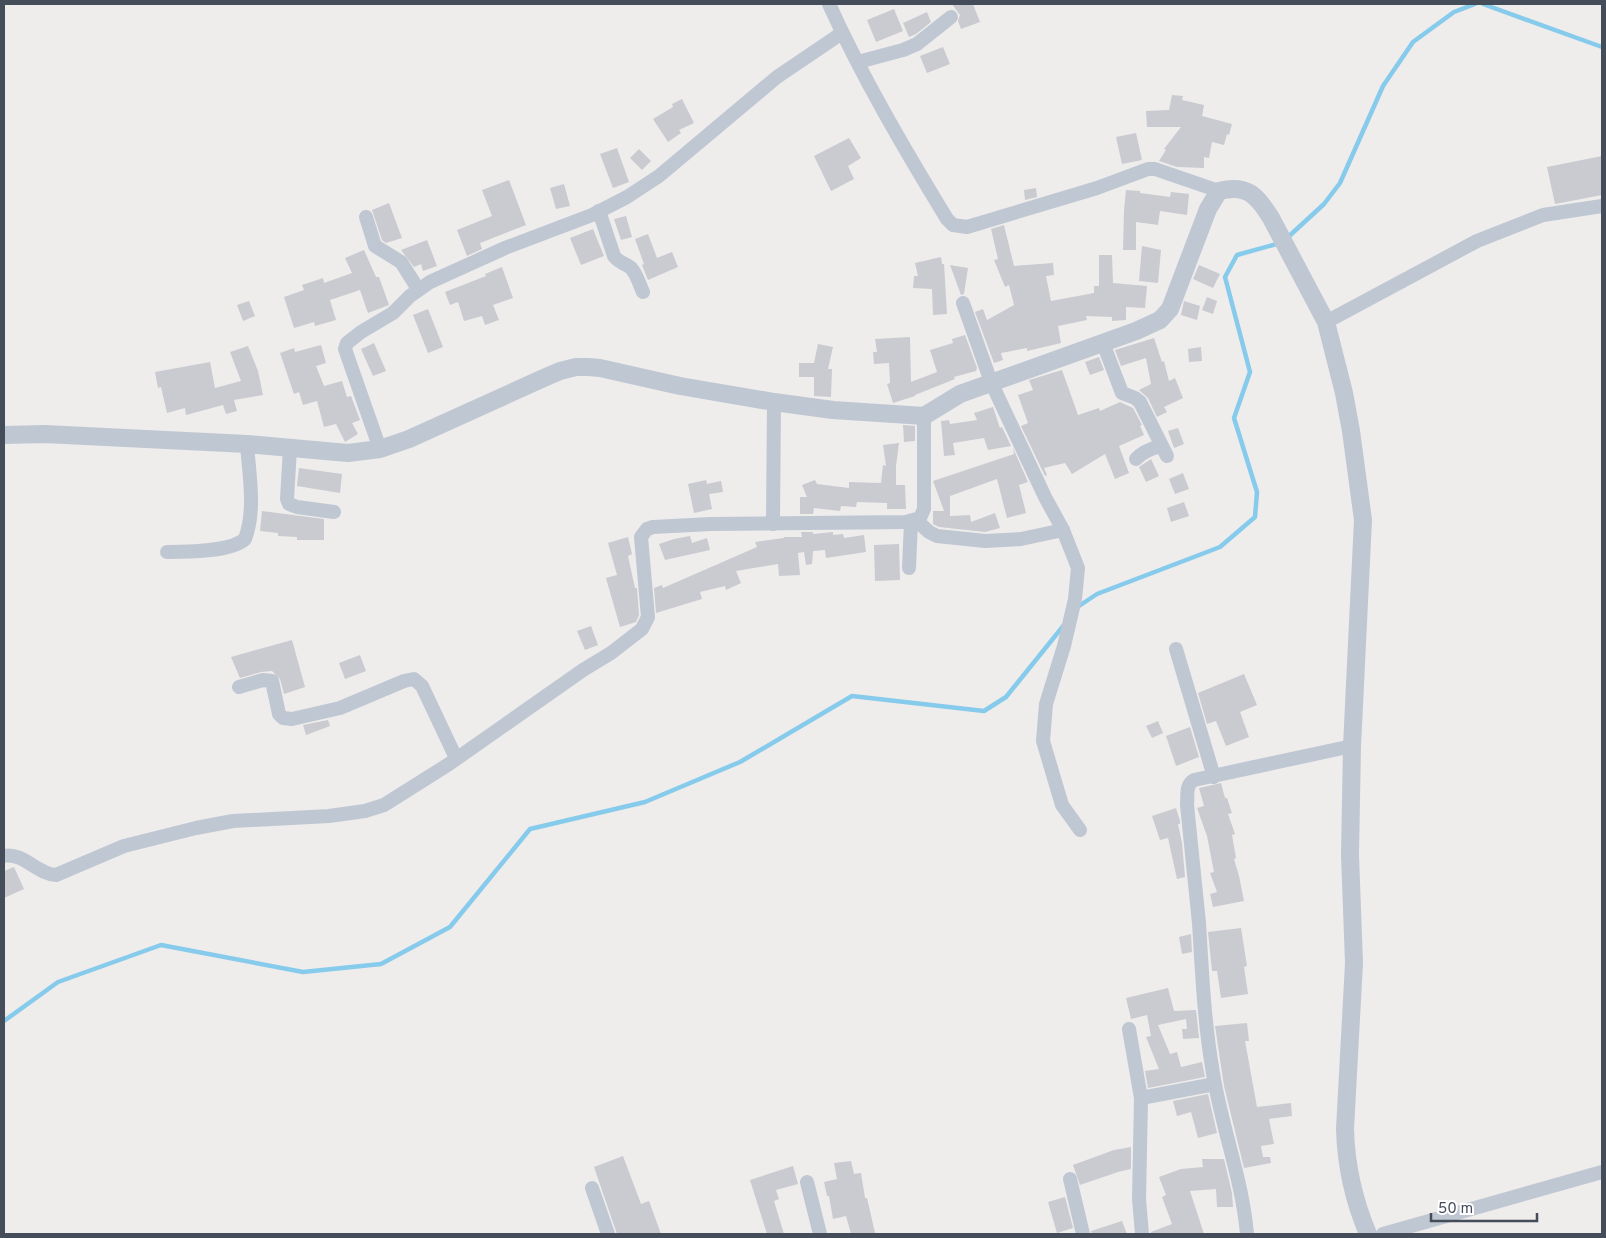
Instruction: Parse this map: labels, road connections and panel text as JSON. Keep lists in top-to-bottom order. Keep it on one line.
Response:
{"scale_bar":"50 m"}
